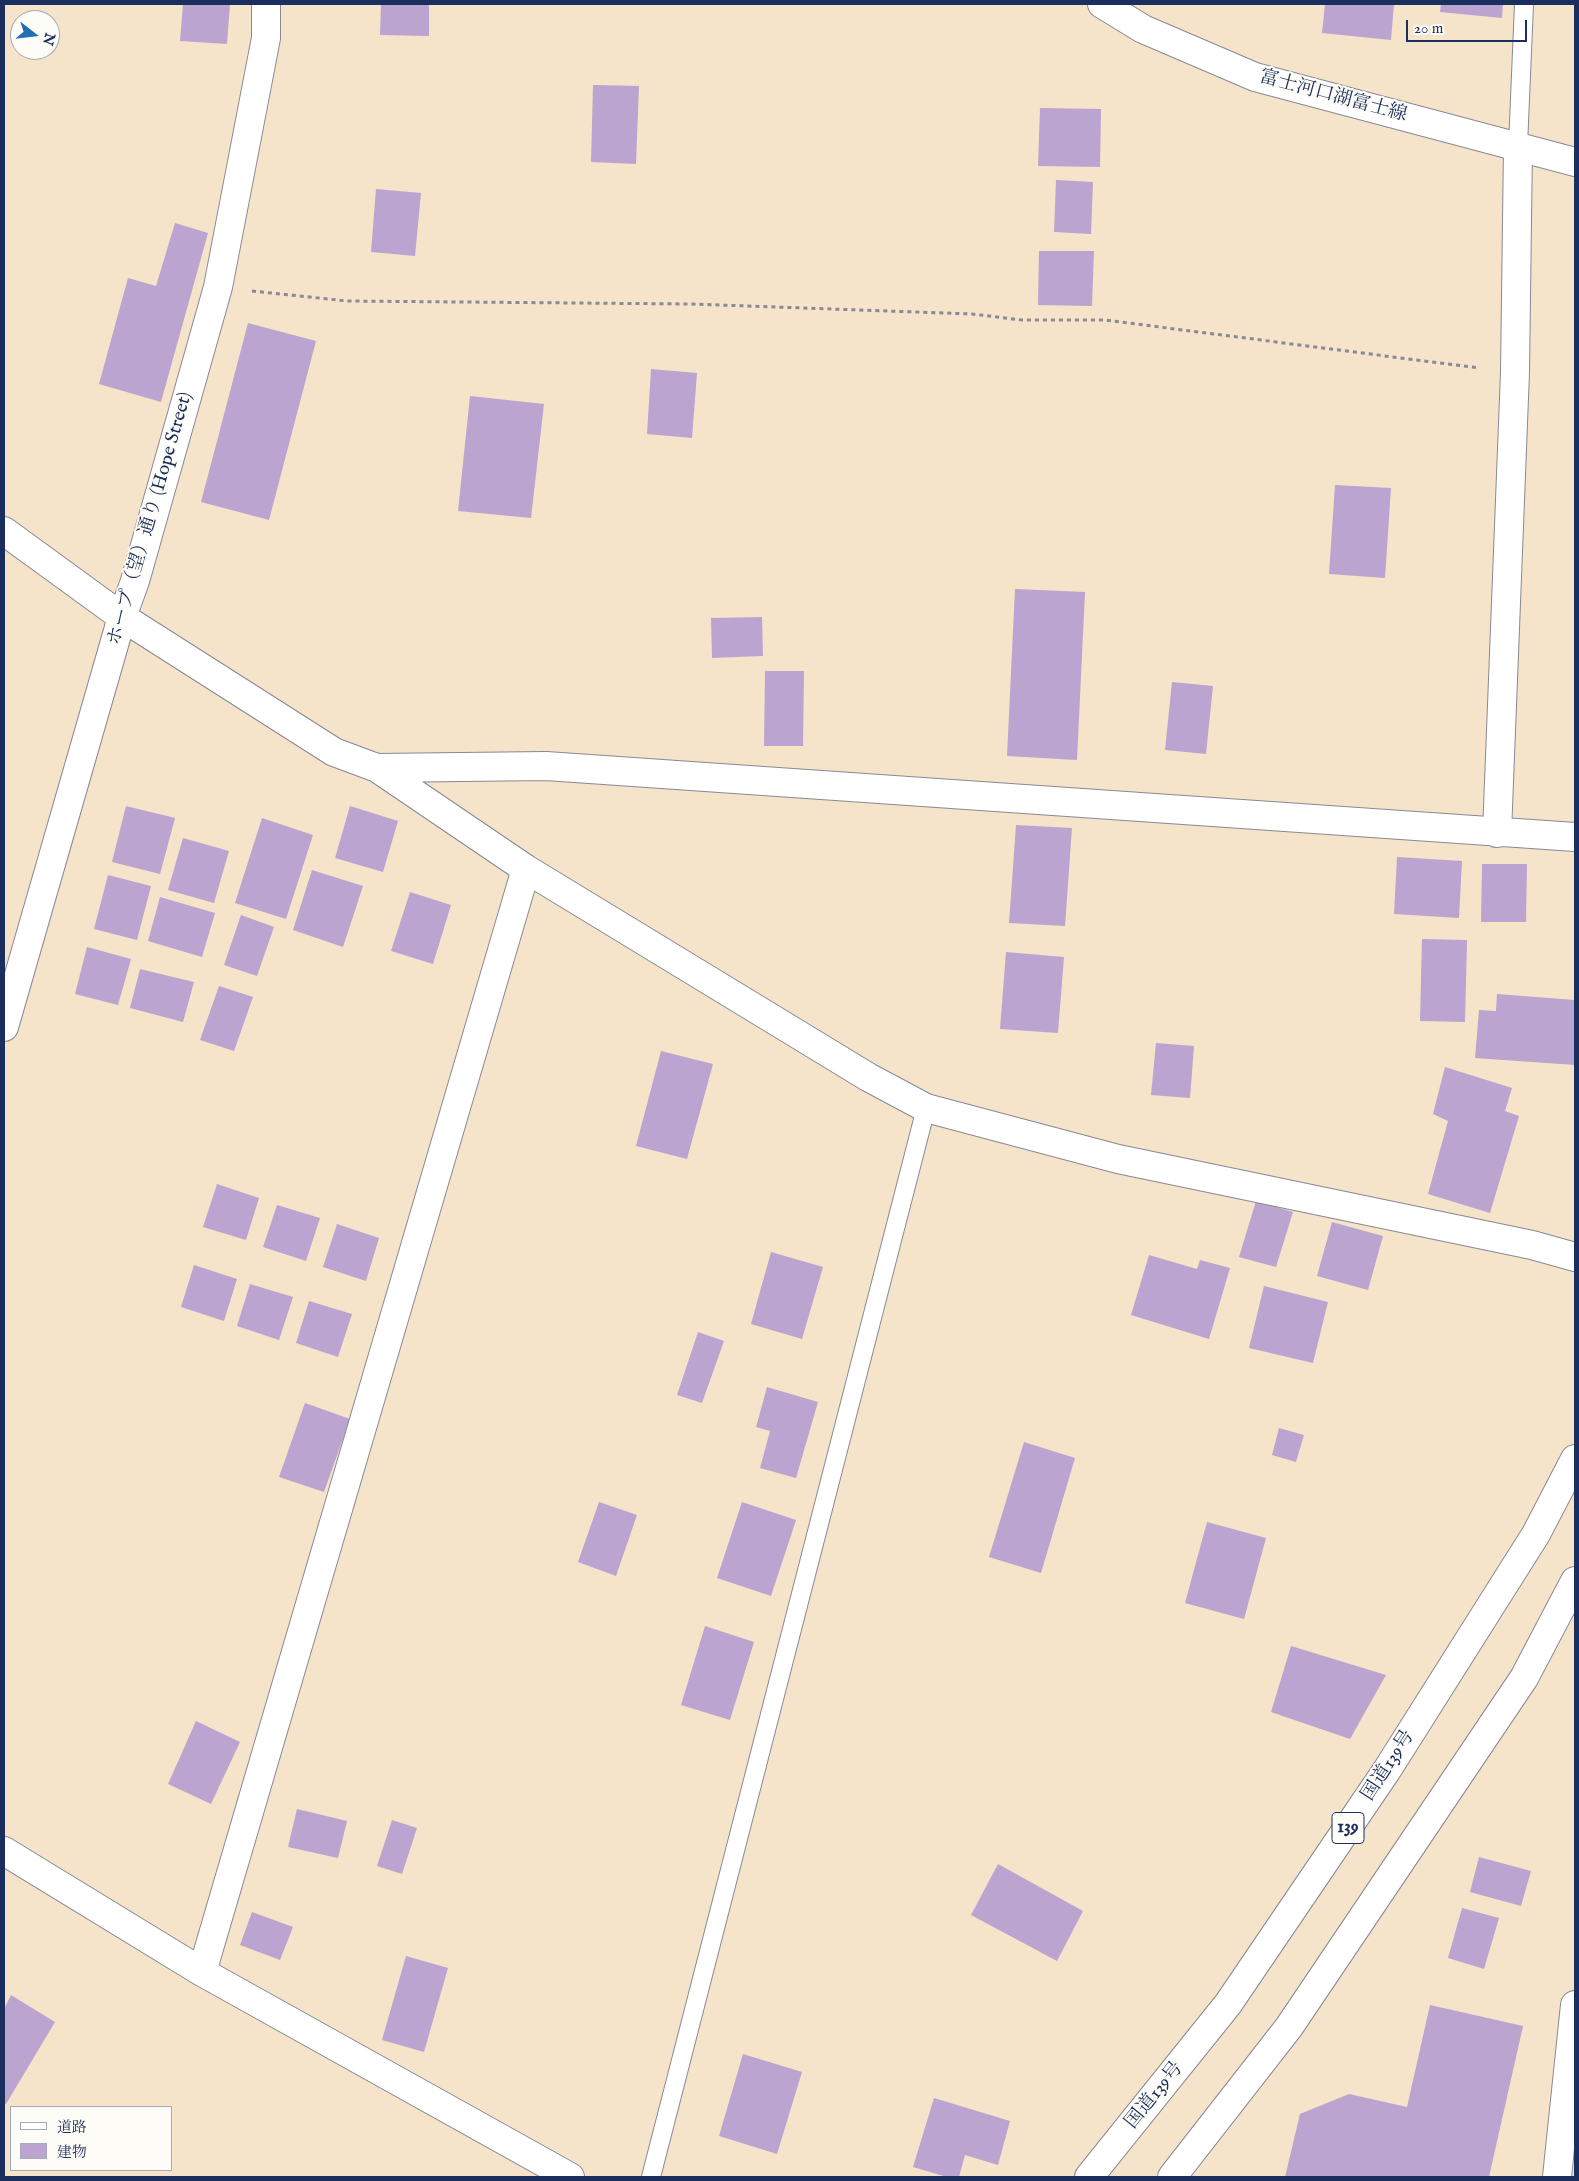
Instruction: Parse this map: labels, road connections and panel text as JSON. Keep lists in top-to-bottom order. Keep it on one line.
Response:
{"streets":{"main road":["富士河口湖富士線","ホープ（望）通り (Hope Street)","国道139号","139"]},"legend":["道路","建物"],"scale_bar":"20 m","north":"right"}
